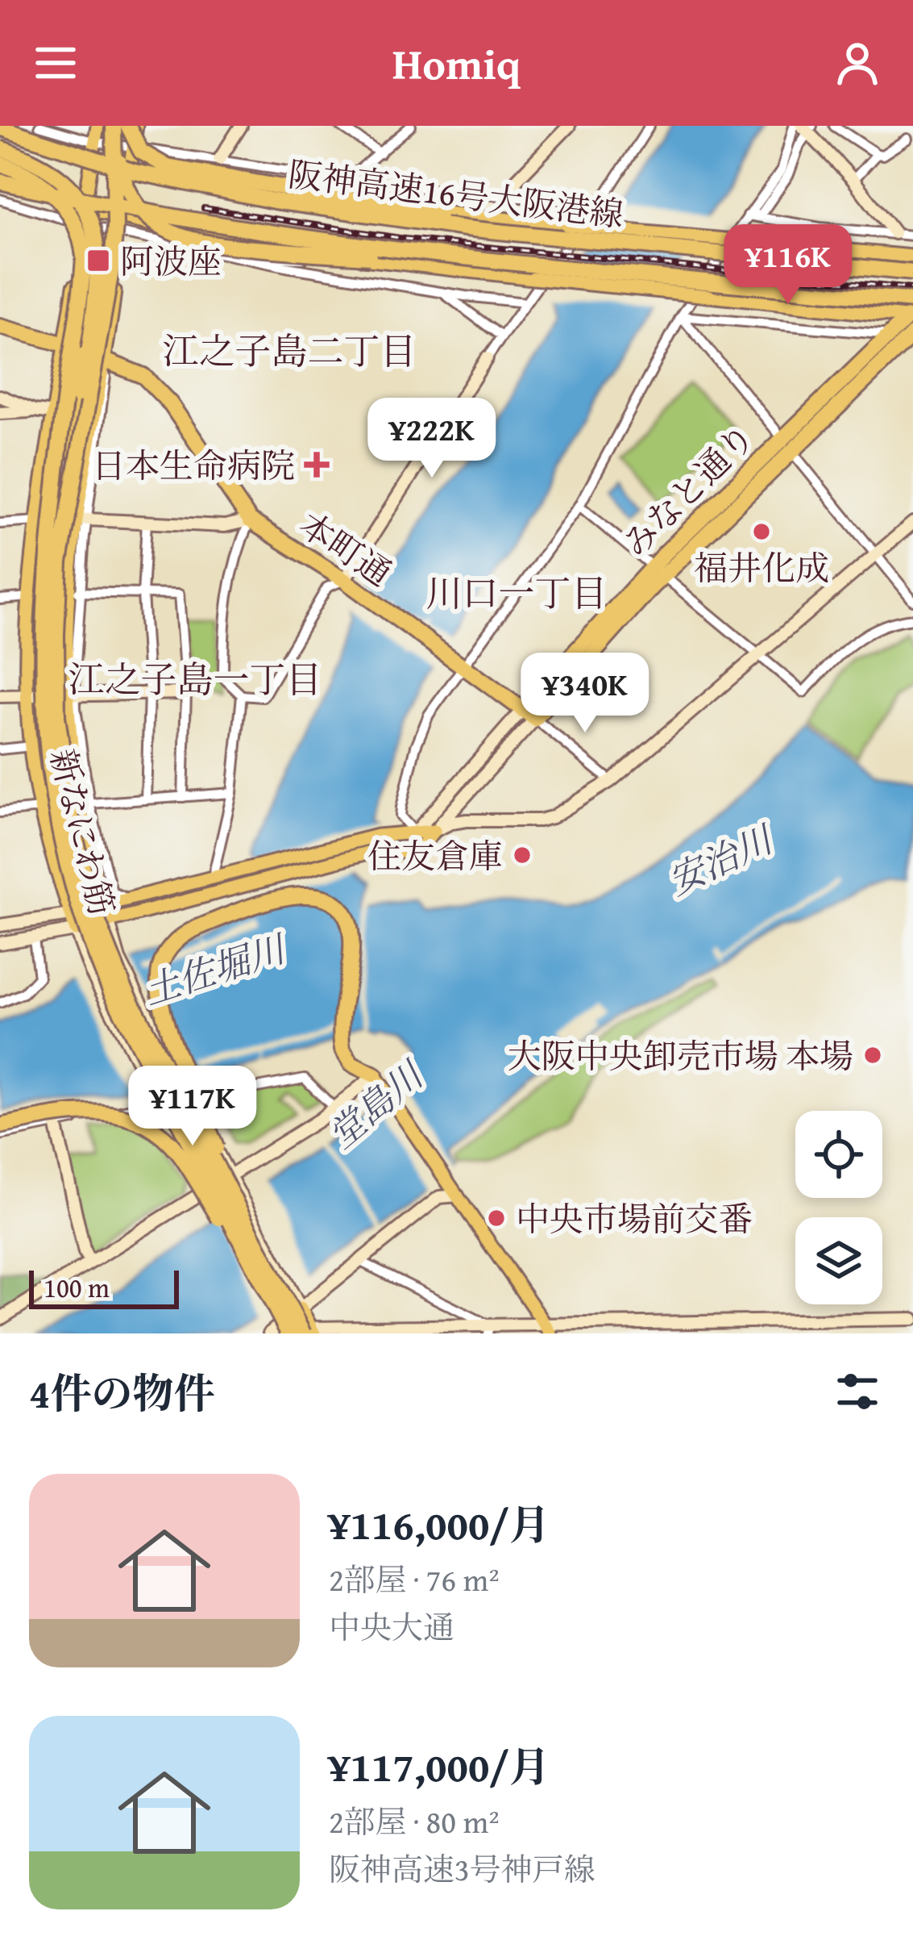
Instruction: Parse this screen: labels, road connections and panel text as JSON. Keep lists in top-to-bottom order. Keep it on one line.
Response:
{"streets":{"highway":["阪神高速16号大阪港線","みなと通り","本町通"],"main road":["新なにわ筋"]},"crossings":[["みなと通り","本町通"],["本町通","新なにわ筋"]],"districts":["江之子島二丁目","川口一丁目","江之子島一丁目"],"water":["安治川","土佐堀川","堂島川"],"places":{"transit":["阿波座"],"health":["日本生命病院"],"other":["福井化成","住友倉庫","大阪中央卸売市場 本場","中央市場前交番"]},"scale_bar":"100 m","page":{"header":"Homiq","price":["¥116K","¥222K","¥340K","¥117K"],"scale":"100 m","heading":"4件の物件","list":[{"name":"¥116,000/月","note":"2部屋 · 76 m² · 中央大通"},{"name":"¥117,000/月","note":"2部屋 · 80 m² · 阪神高速3号神戸線"}]}}
